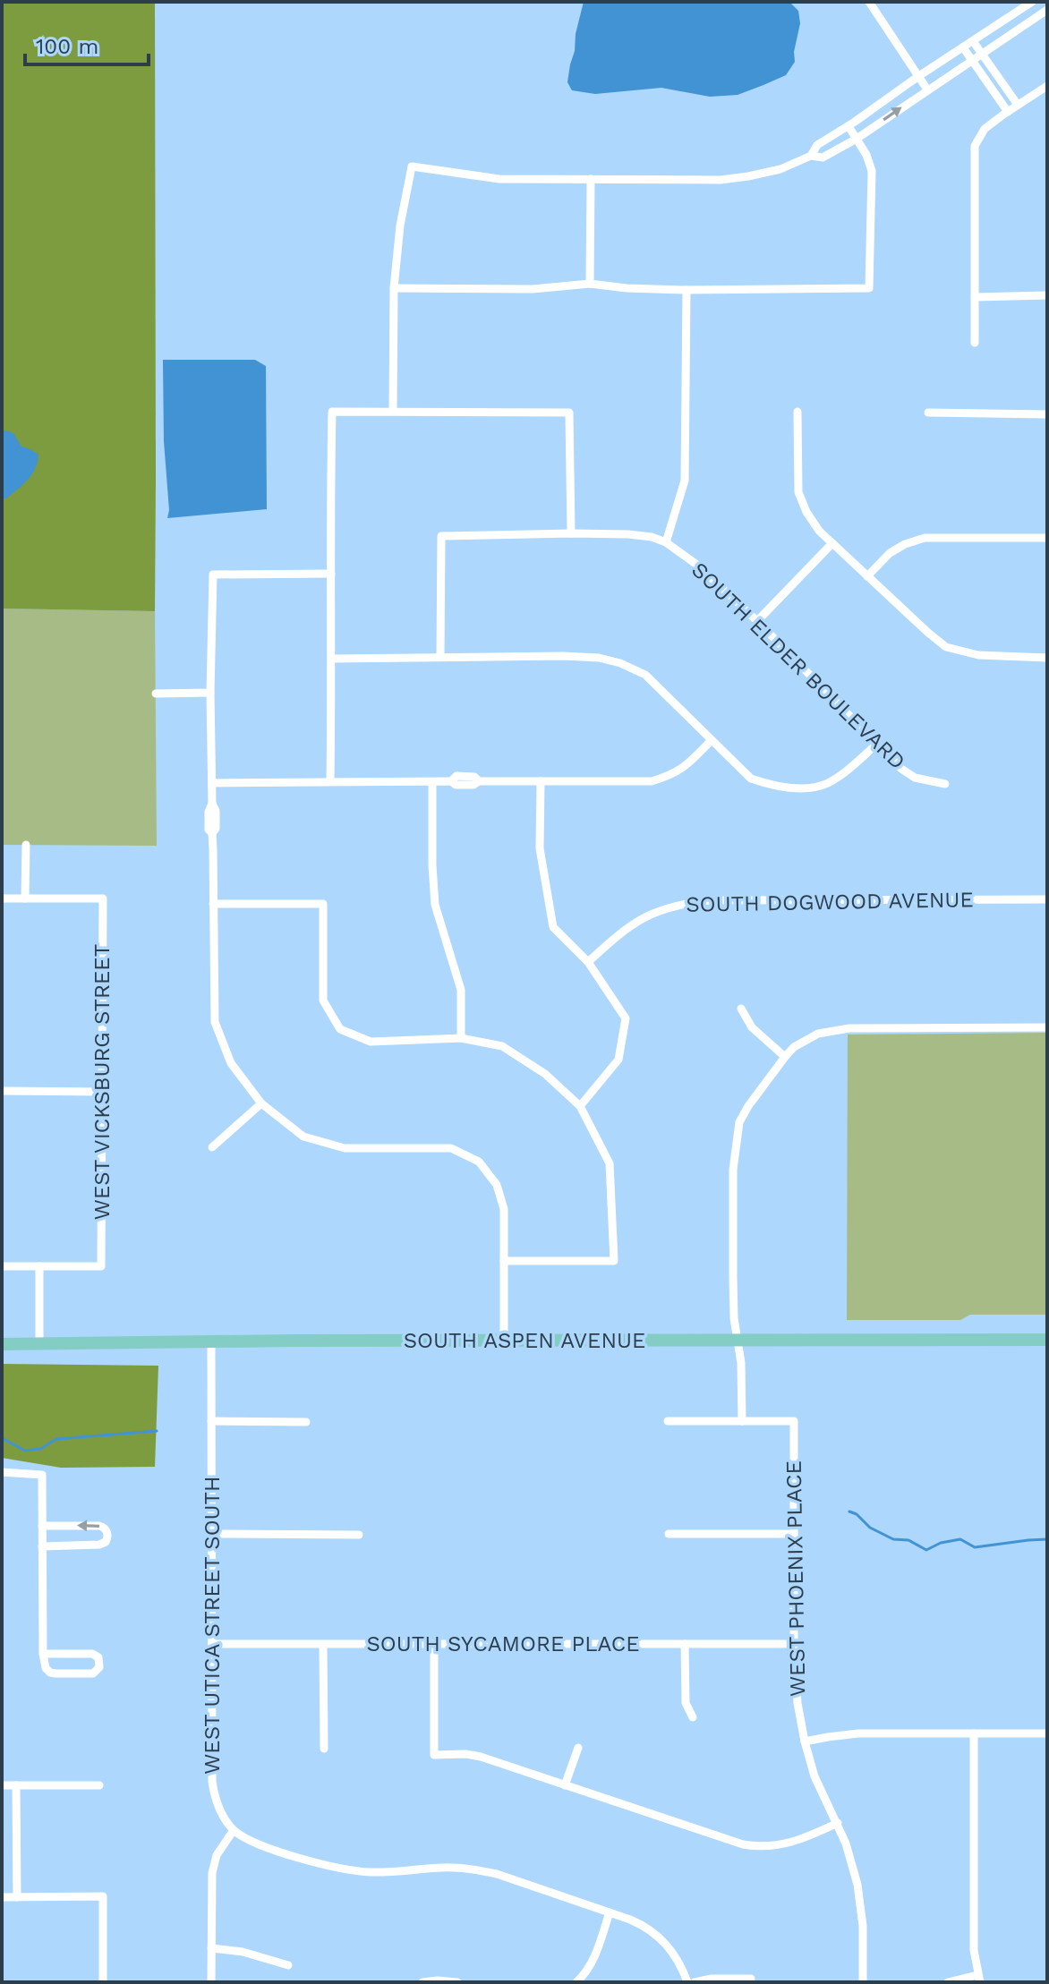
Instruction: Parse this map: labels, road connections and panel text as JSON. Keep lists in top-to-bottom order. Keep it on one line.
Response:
{"streets":{"main road":["SOUTH ASPEN AVENUE"],"street":["SOUTH ELDER BOULEVARD","SOUTH DOGWOOD AVENUE","WEST VICKSBURG STREET","WEST PHOENIX PLACE","WEST UTICA STREET SOUTH","SOUTH SYCAMORE PLACE"]},"crossings":[["SOUTH ASPEN AVENUE","WEST UTICA STREET SOUTH"],["WEST PHOENIX PLACE","SOUTH SYCAMORE PLACE"],["WEST UTICA STREET SOUTH","SOUTH SYCAMORE PLACE"]],"scale_bar":"100 m"}
